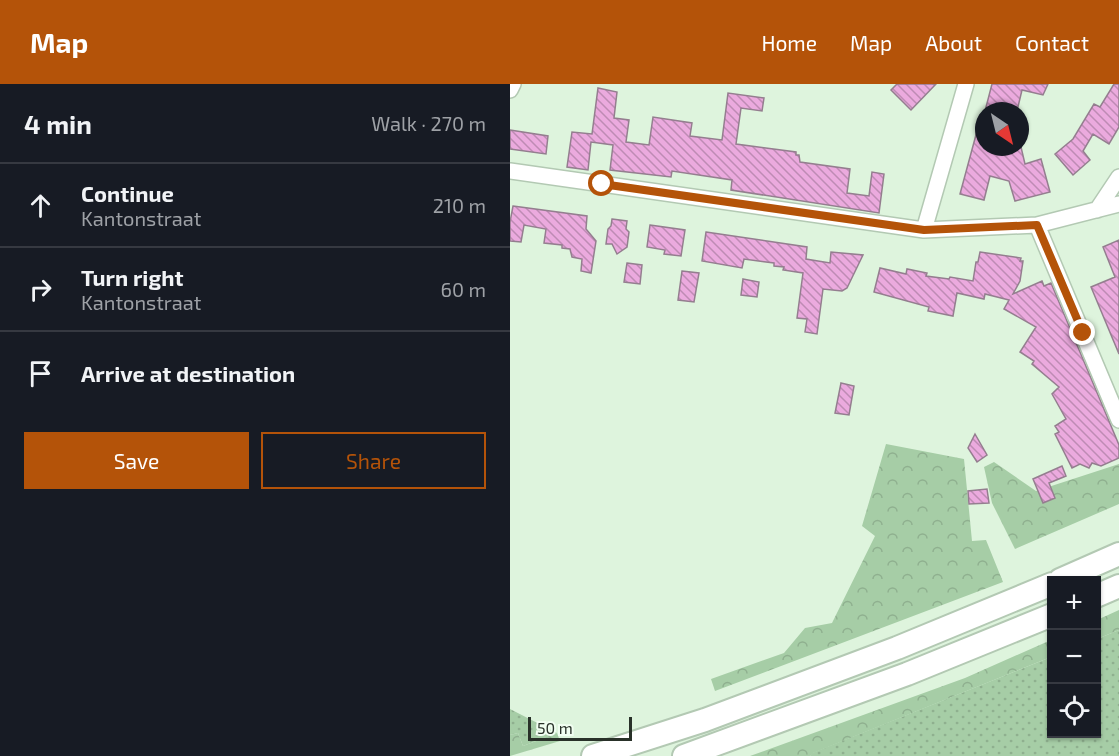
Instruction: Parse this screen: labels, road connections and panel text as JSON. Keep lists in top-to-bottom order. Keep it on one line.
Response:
{"scale_bar":"50 m","north":"bottom right","page":{"header":"Map","nav":["Home","Map","About","Contact"],"heading":["4 min","Walk · 270 m"],"list":[["Continue","Kantonstraat","210 m"],["Turn right","Kantonstraat","60 m"],"Arrive at destination"],"buttons":["Save","Share"],"map_buttons":["+","−"],"scale":"50 m"}}
